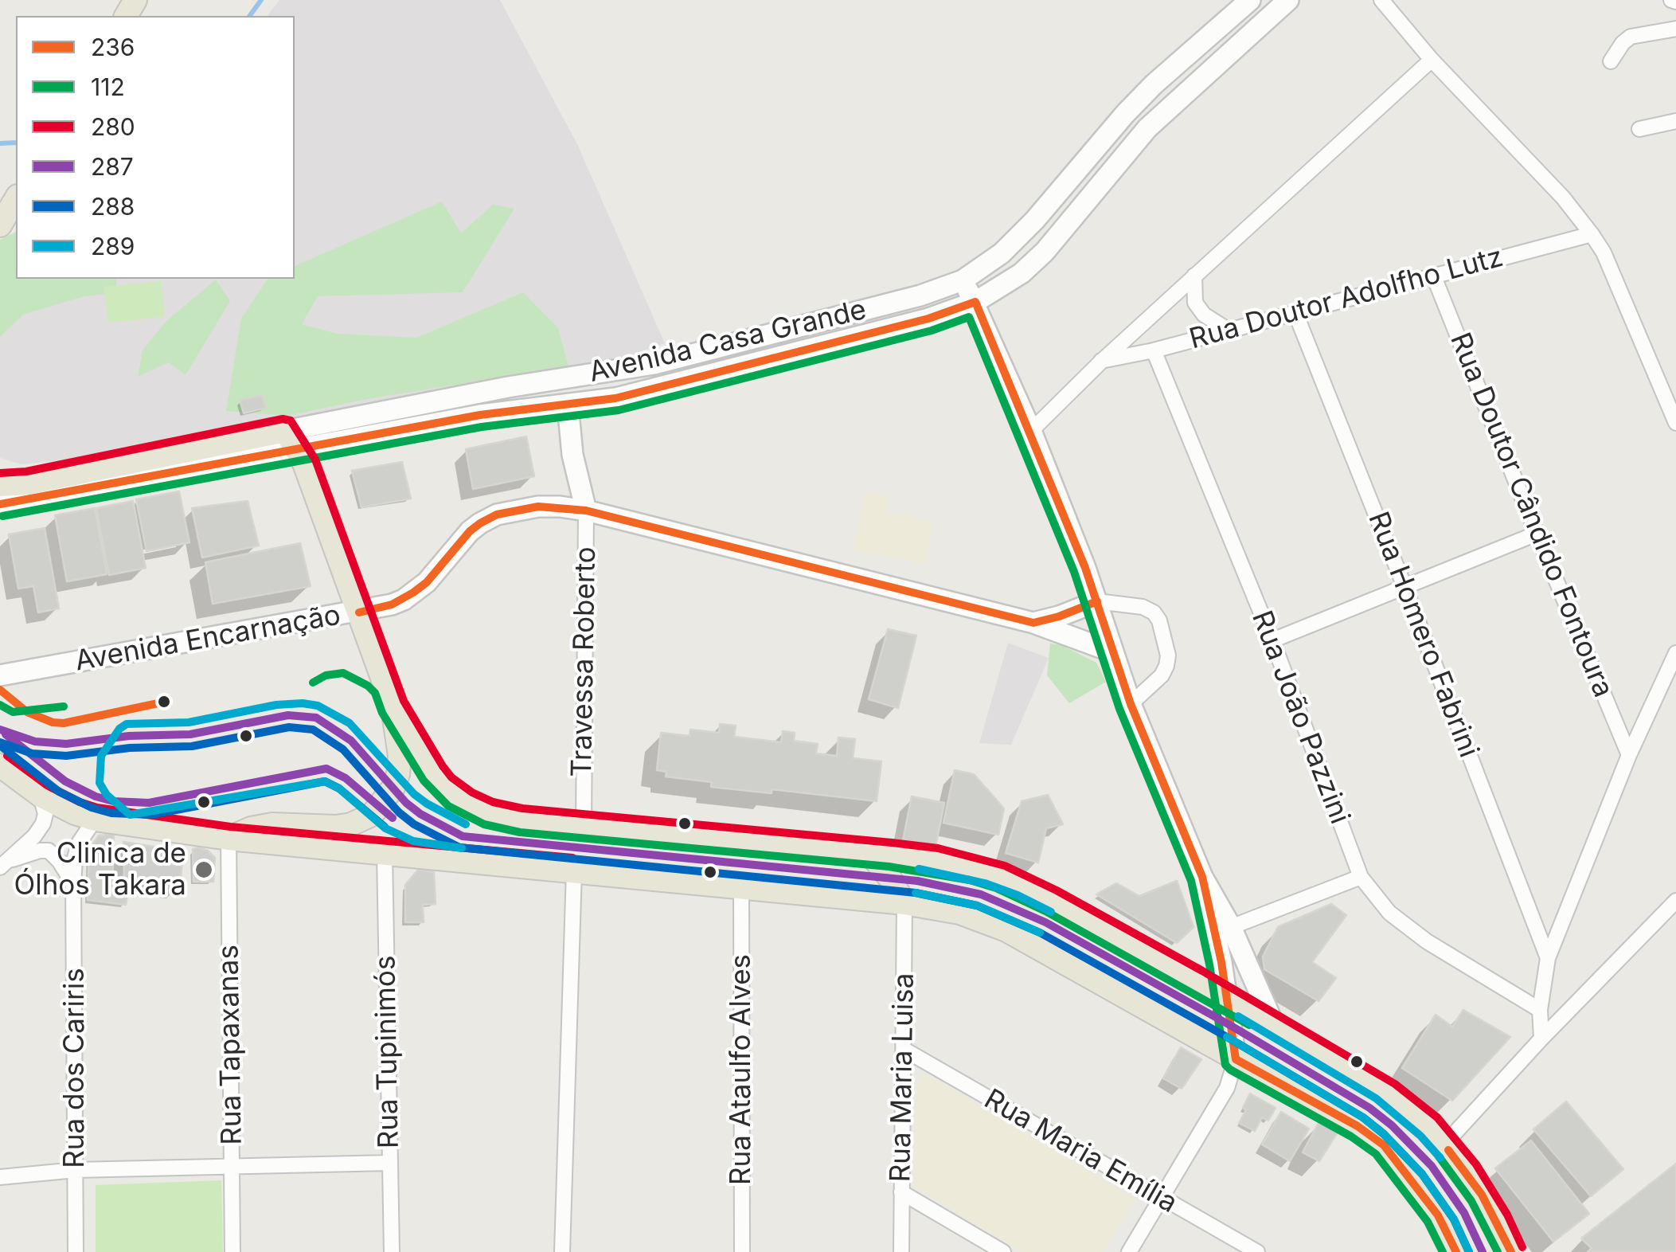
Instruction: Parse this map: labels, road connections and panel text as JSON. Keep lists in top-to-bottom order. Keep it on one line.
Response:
{"streets":{"main road":["Avenida Casa Grande","Avenida Encarnação","Travessa Roberto"],"street":["Rua Doutor Adolfho Lutz","Rua Doutor Cândido Fontoura","Rua Homero Fabrini","Rua João Pazzini","Rua Tapaxanas","Rua Tupinimós","Rua dos Cariris","Rua Ataulfo Alves","Rua Maria Luisa","Rua Maria Emília"]},"crossings":[["Rua Doutor Adolfho Lutz","Rua Doutor Cândido Fontoura"],["Rua Doutor Adolfho Lutz","Rua Homero Fabrini"],["Rua Doutor Adolfho Lutz","Rua João Pazzini"],["Avenida Casa Grande","Travessa Roberto"],["Avenida Encarnação","Travessa Roberto"],["Rua Maria Luisa","Rua Maria Emília"]],"places":["Clinica de Ólhos Takara"],"lines":["transit line 236","transit line 112","transit line 280","transit line 289","transit line 287","transit line 288"],"legend":["236","112","280","287","288","289"]}
